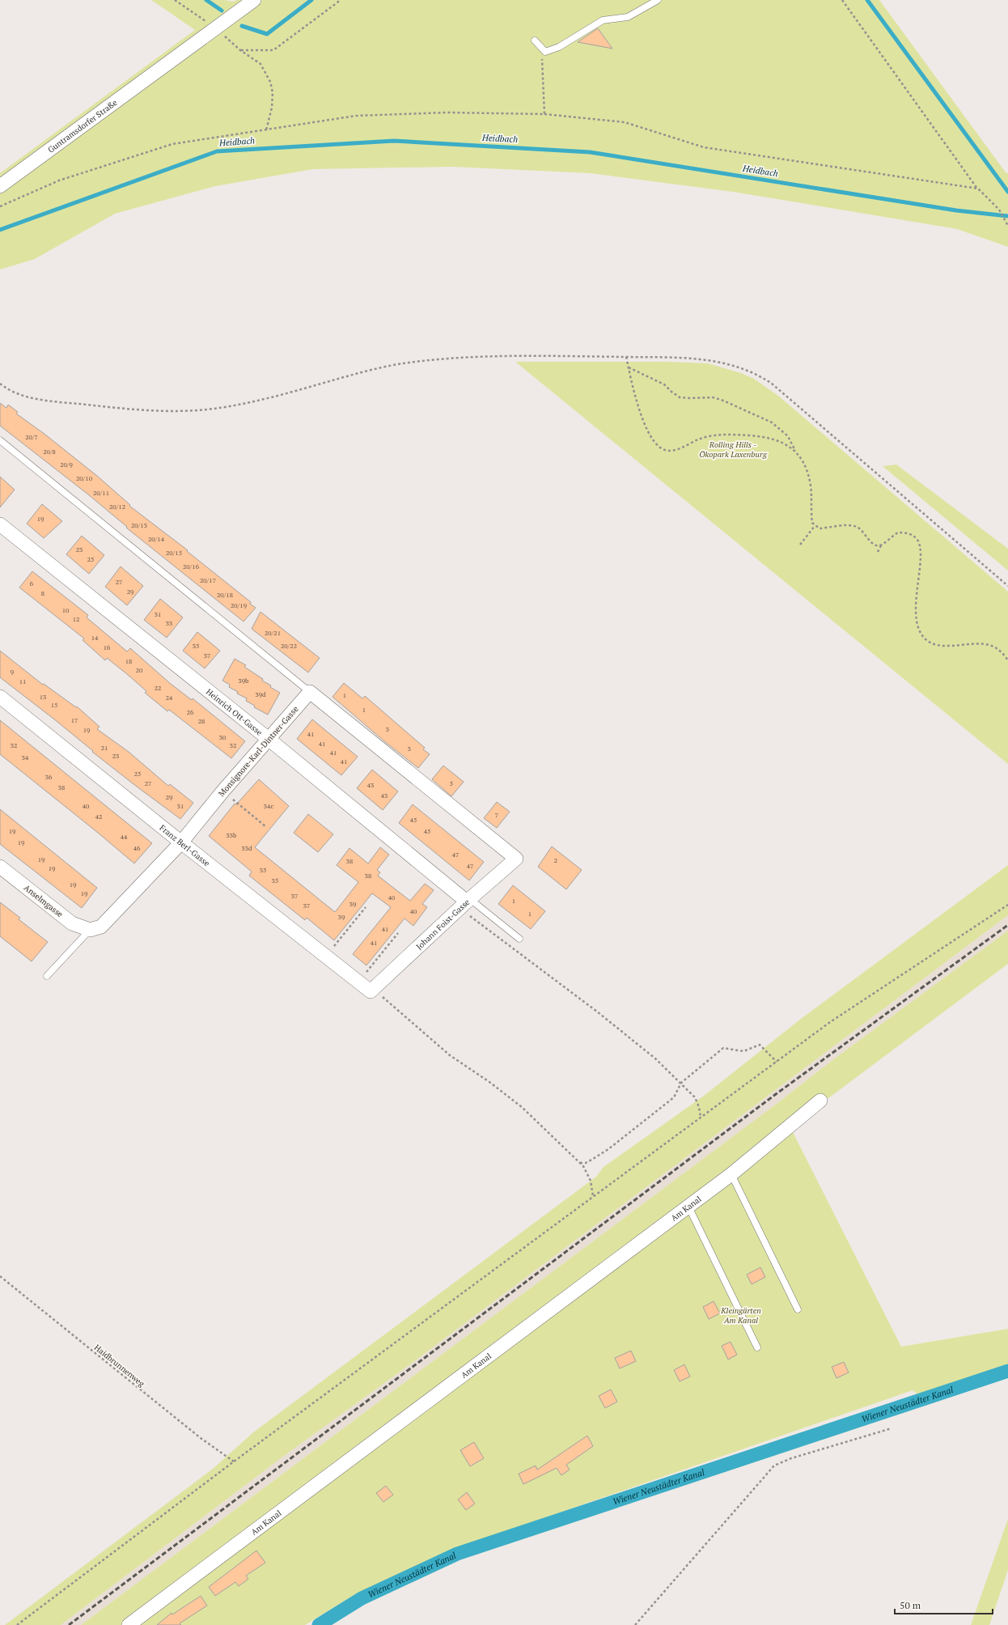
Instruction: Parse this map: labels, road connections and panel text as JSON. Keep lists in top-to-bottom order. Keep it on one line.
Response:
{"streets":{"street":["Guntramsdorfer Straße","Heinrich Ott-Gasse","Monsignore-Karl-Dintner-Gasse","Franz Berl-Gasse","Anselmgasse","Johann Foist-Gasse","Am Kanal"],"path":["Haidbrunnenweg"]},"crossings":[["Heinrich Ott-Gasse","Monsignore-Karl-Dintner-Gasse"],["Heinrich Ott-Gasse","Johann Foist-Gasse"],["Monsignore-Karl-Dintner-Gasse","Franz Berl-Gasse"],["Monsignore-Karl-Dintner-Gasse","Anselmgasse"],["Monsignore-Karl-Dintner-Gasse","Johann Foist-Gasse"],["Franz Berl-Gasse","Johann Foist-Gasse"]],"water":["Heidbach","Wiener Neustädter Kanal"],"parks":["Rolling Hills - Ökopark Laxenburg","Kleingärten Am Kanal"],"house_numbers":["20/7","20/8","20/9","20/10","20/11","20/12","19","20/13","20/14","23","20/15","25","20/16","20/17","27","6","29","8","20/18","20/19","10","31","12","33","20/21","14","35","20/22","16","37","18","20","9","39b","11","22","39d","1","13","24","15","1","26","17","28","3","19","41","30","41","32","32","21","3","41","23","34","41","25","36","27","5","43","38","43","29","40","31","34c","7","42","45","19","45","33b","44","19","46","33d","47","19","2","38","47","19","35","38","35","19","19","37","40","1","39","37","40","1","39","41","41"],"scale_bar":"50 m"}
